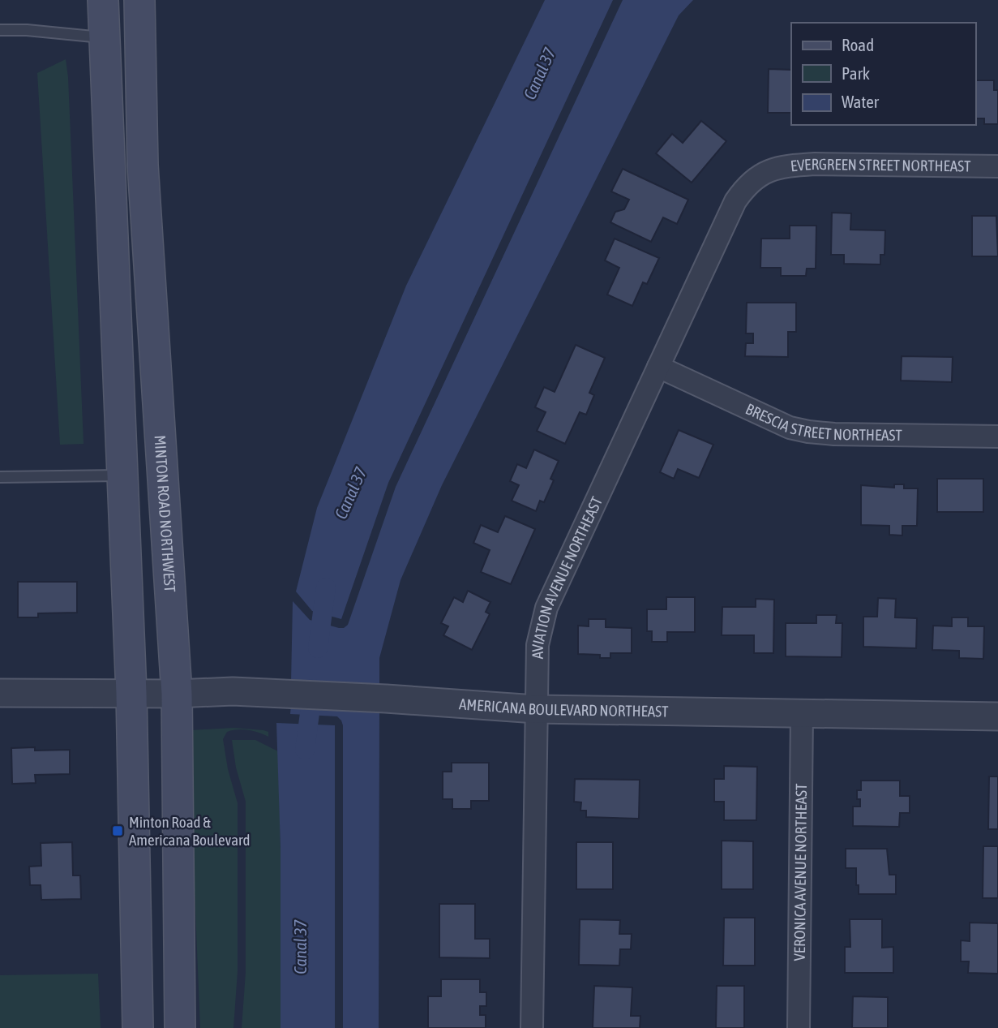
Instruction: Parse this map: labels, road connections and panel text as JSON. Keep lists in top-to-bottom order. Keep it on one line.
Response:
{"streets":{"main road":["MINTON ROAD NORTHWEST"],"street":["EVERGREEN STREET NORTHEAST","BRESCIA STREET NORTHEAST","AVIATION AVENUE NORTHEAST","AMERICANA BOULEVARD NORTHEAST","VERONICA AVENUE NORTHEAST"]},"crossings":[["EVERGREEN STREET NORTHEAST","AVIATION AVENUE NORTHEAST"],["BRESCIA STREET NORTHEAST","AVIATION AVENUE NORTHEAST"],["MINTON ROAD NORTHWEST","AMERICANA BOULEVARD NORTHEAST"],["AVIATION AVENUE NORTHEAST","AMERICANA BOULEVARD NORTHEAST"],["AMERICANA BOULEVARD NORTHEAST","VERONICA AVENUE NORTHEAST"]],"water":["Canal 37"],"places":{"transit":["Minton Road & Americana Boulevard"]},"legend":["Road","Park","Water"]}
